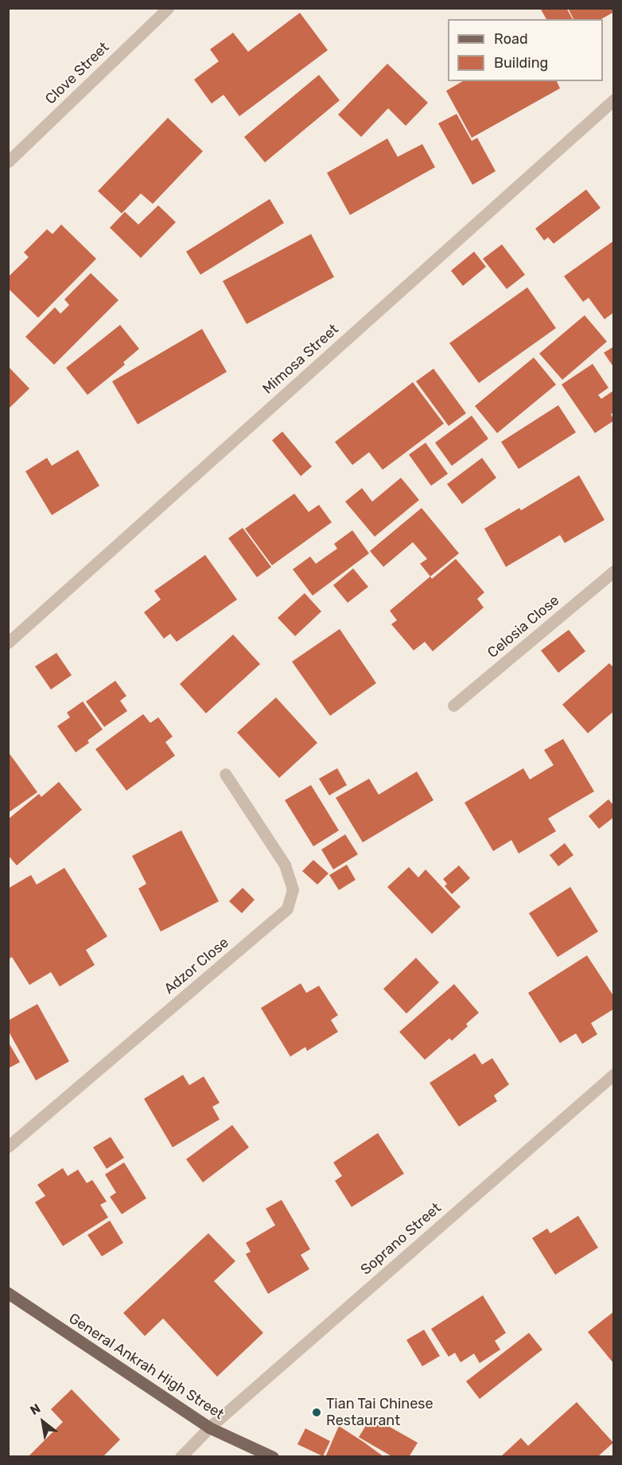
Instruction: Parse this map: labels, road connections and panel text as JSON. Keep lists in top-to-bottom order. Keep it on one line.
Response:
{"streets":{"main road":["General Ankrah High Street"],"street":["Clove Street","Mimosa Street","Celosia Close","Adzor Close","Soprano Street"]},"crossings":[["Soprano Street","General Ankrah High Street"]],"places":["Tian Tai Chinese Restaurant"],"legend":["Road","Building"],"north":"top left"}
